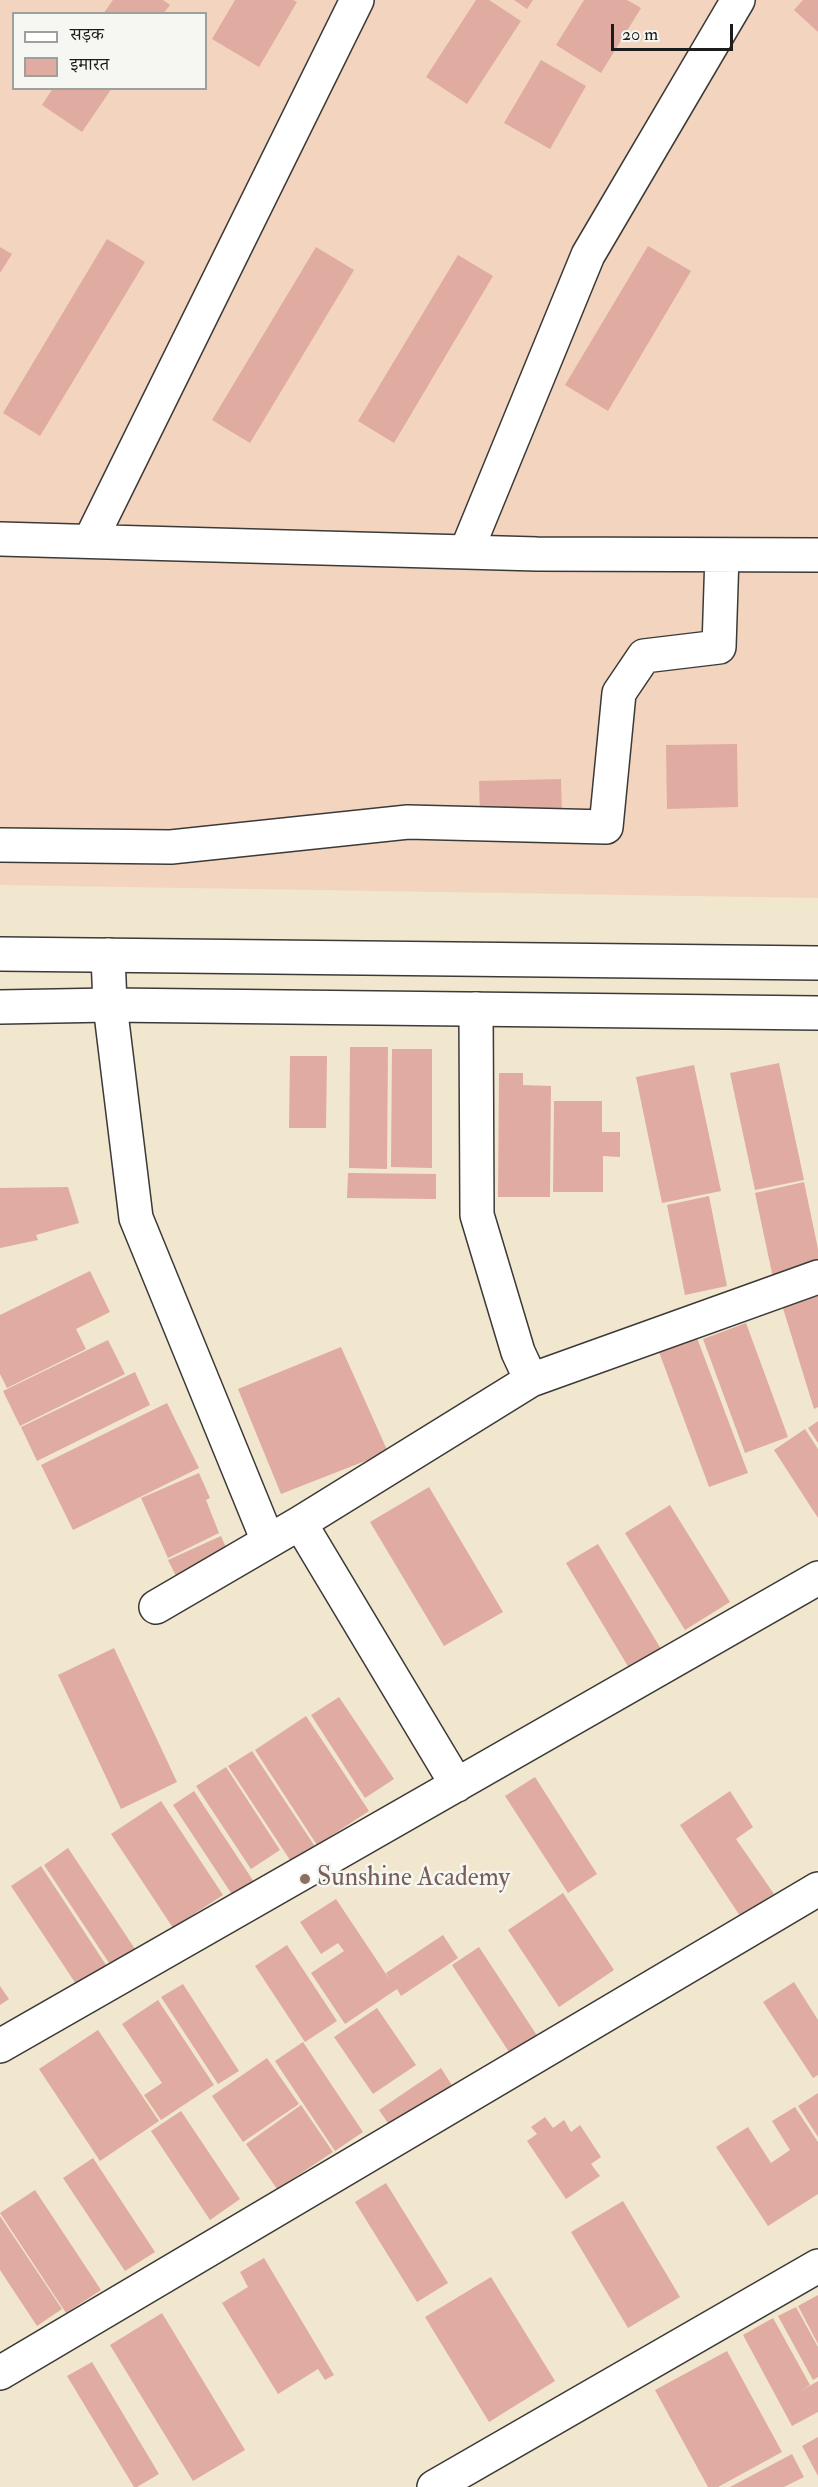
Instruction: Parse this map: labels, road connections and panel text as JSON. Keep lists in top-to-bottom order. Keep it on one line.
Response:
{"places":["Sunshine Academy"],"legend":["सड़क","इमारत"],"scale_bar":"20 m"}
